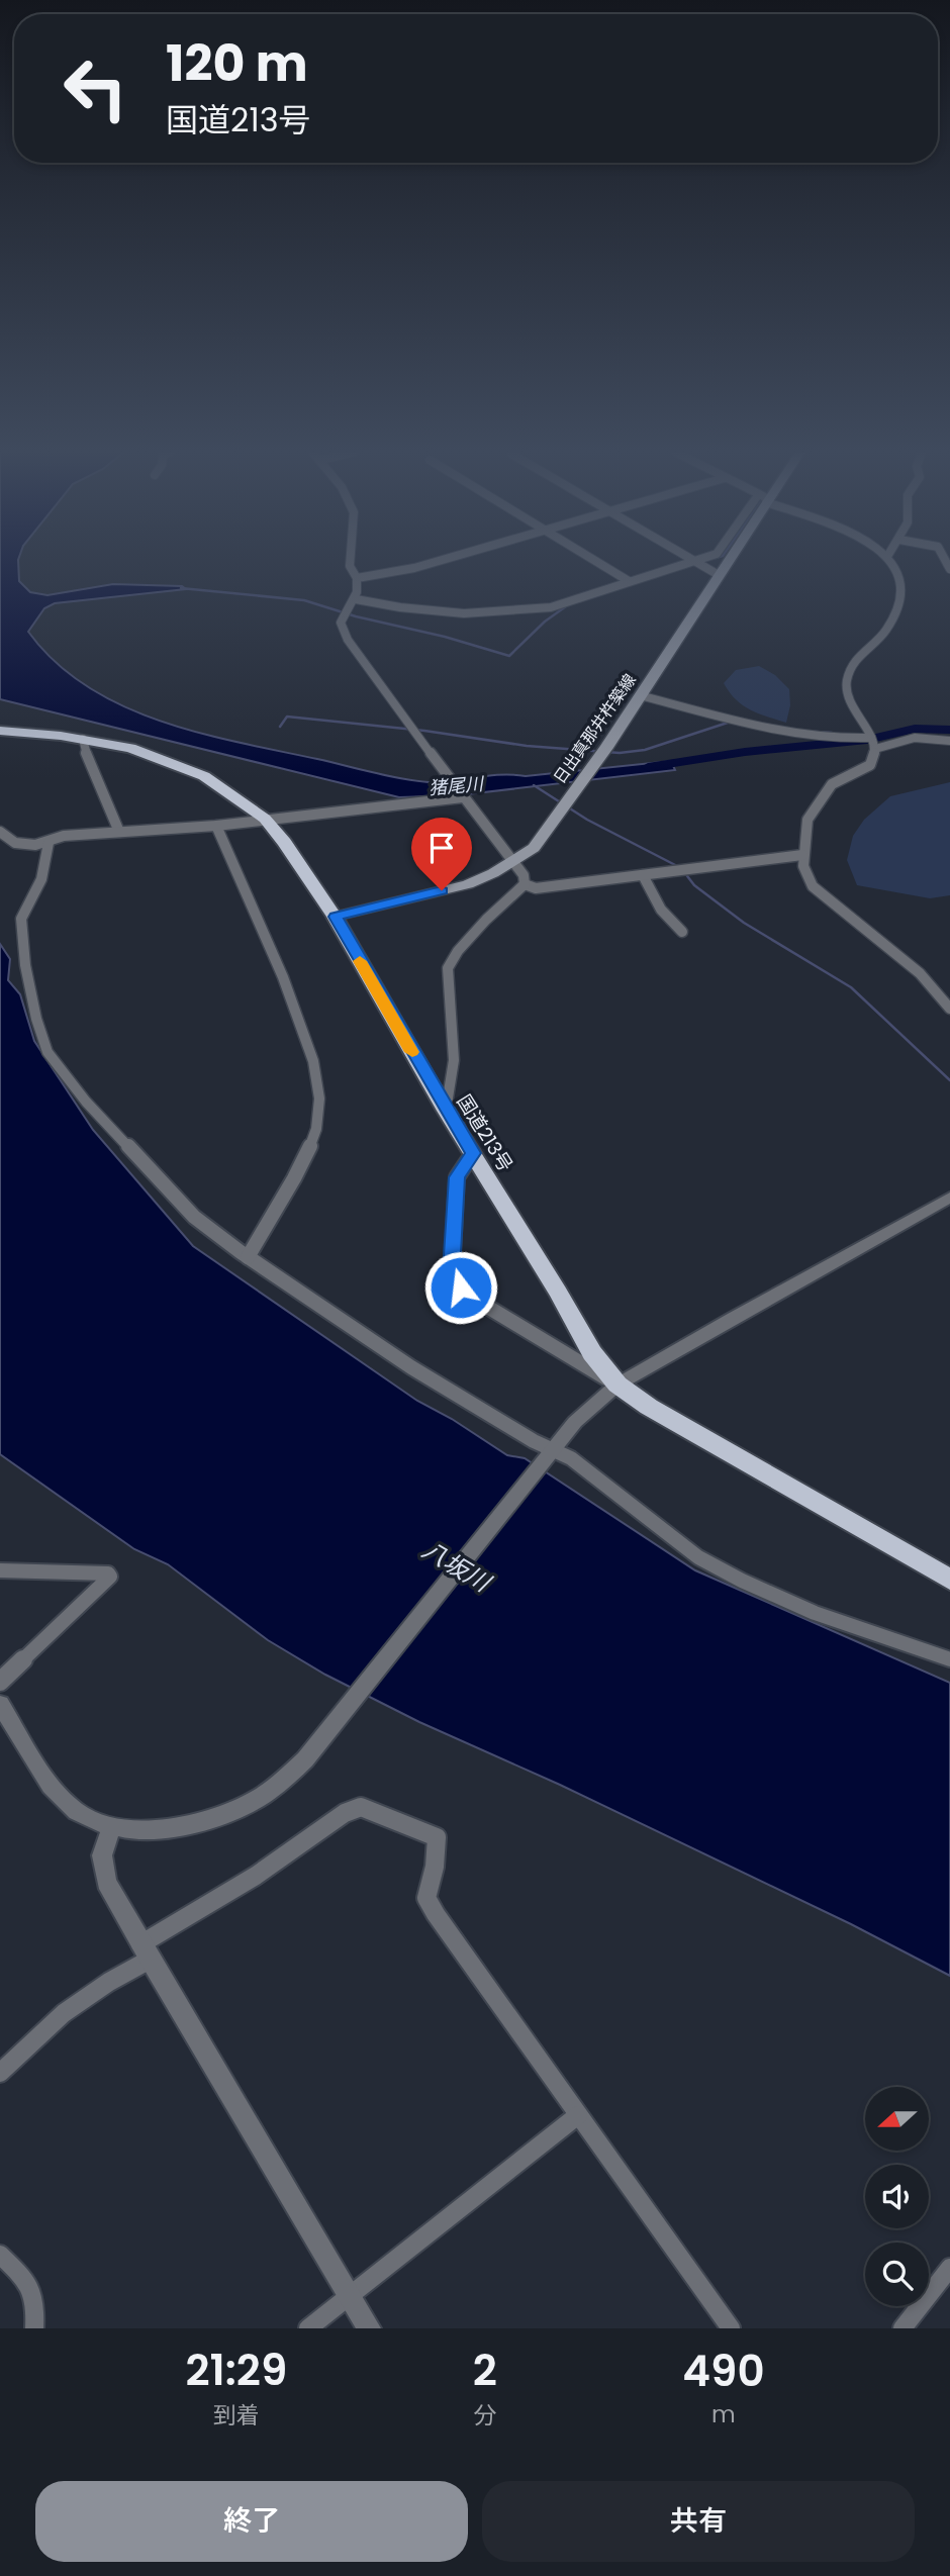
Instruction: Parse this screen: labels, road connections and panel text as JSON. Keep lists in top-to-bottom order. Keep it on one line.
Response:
{"streets":{"highway":["国道213号"],"main road":["日出真那井杵築線"]},"crossings":[["日出真那井杵築線","国道213号"]],"water":["猪尾川","八坂川"],"north":"left","page":{"turn":["120 m","国道213号"],"eta":["21:29","到着","2","分","490","m"],"buttons":["終了","共有"]}}
